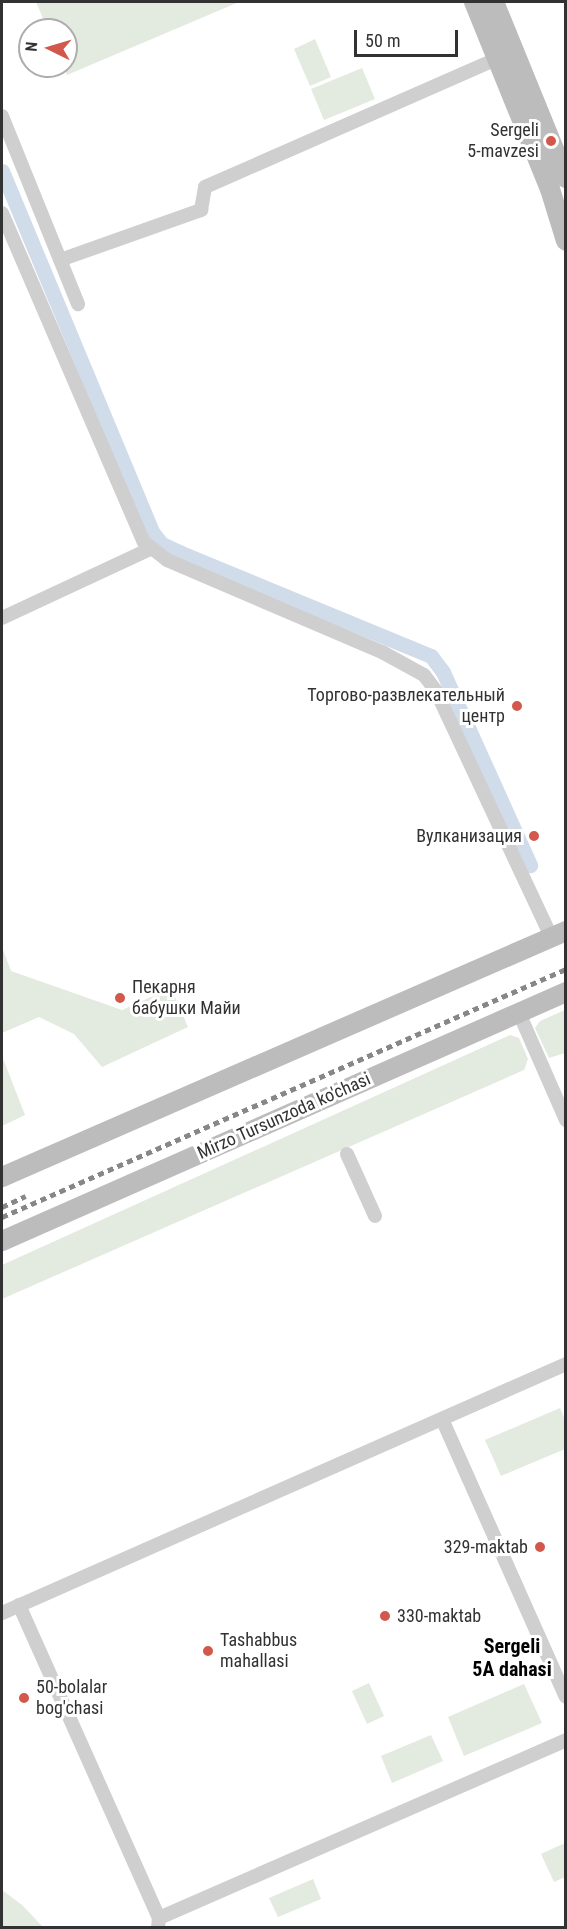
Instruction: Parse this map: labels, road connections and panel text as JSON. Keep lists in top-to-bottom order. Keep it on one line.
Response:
{"streets":{"main road":["Mirzo Tursunzoda ko'chasi"]},"districts":["Sergeli 5A dahasi"],"places":["Sergeli 5-mavzesi","Торгово-развлекательный центр","Вулканизация","Пекарня бабушки Майи","329-maktab","330-maktab","Tashabbus mahallasi","50-bolalar bog'chasi"],"scale_bar":"50 m","north":"left"}
